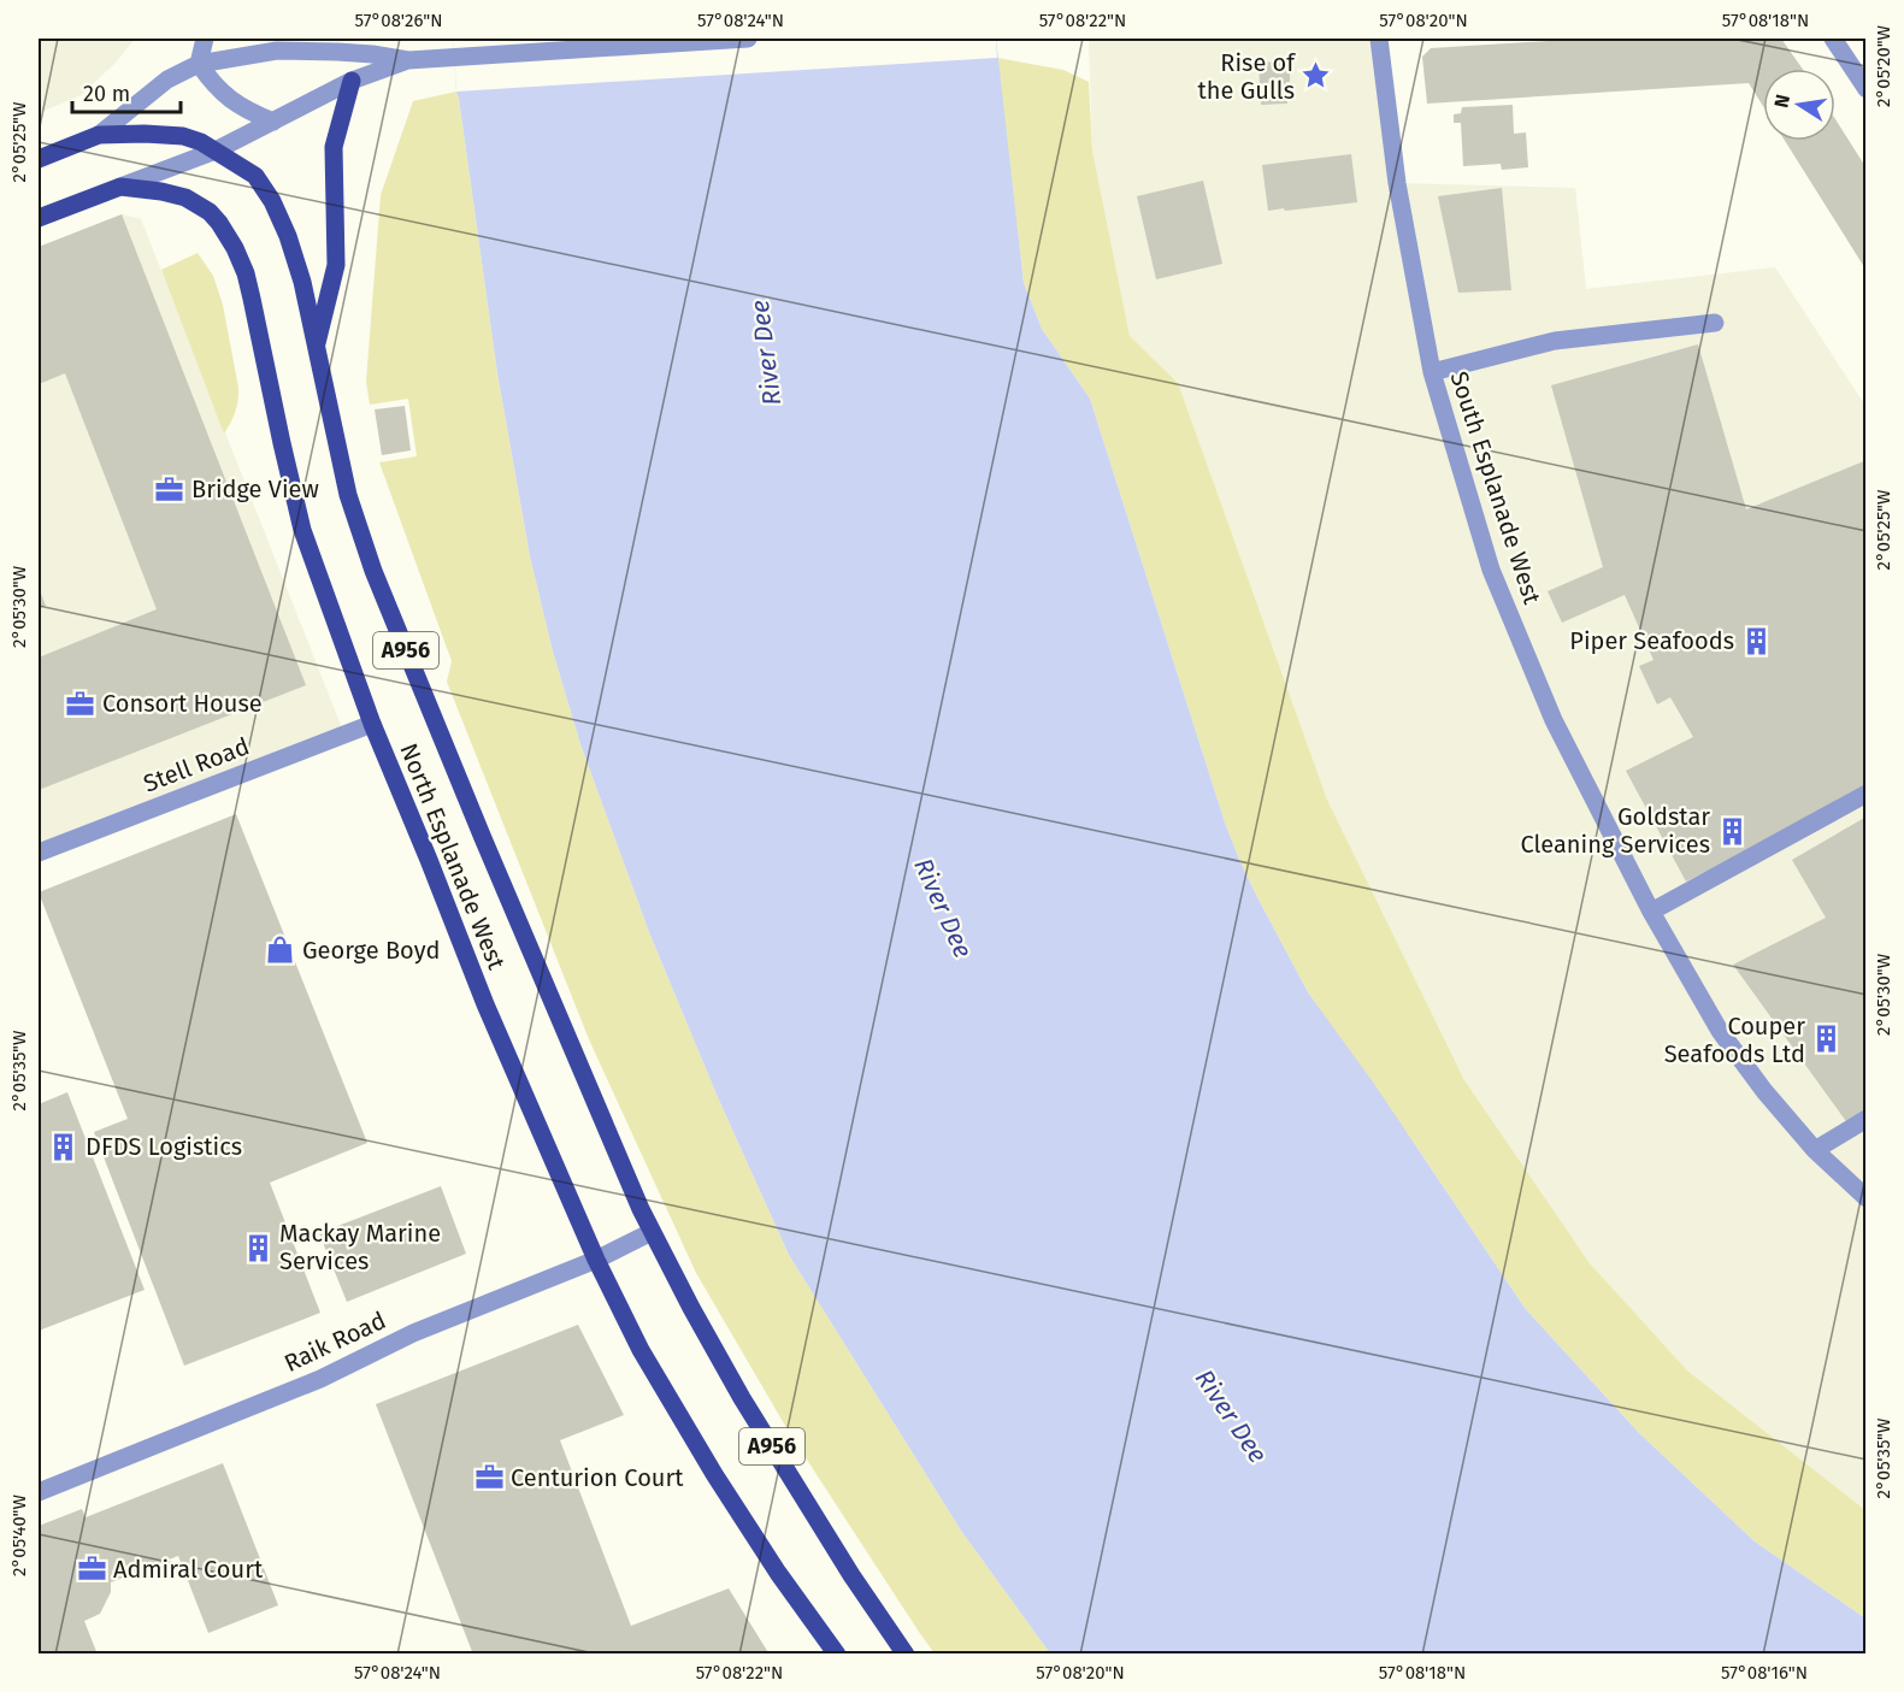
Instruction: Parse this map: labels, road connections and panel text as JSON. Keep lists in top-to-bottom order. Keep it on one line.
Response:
{"streets":{"main road":["A956","North Esplanade West"],"street":["South Esplanade West","Stell Road","Raik Road"]},"crossings":[["A956","North Esplanade West"],["Stell Road","North Esplanade West"],["North Esplanade West","Raik Road"]],"water":["River Dee"],"places":{"place":["Rise of the Gulls"],"office":["Bridge View","Consort House","Centurion Court","Admiral Court"],"building":["Piper Seafoods","Goldstar Cleaning Services","Couper Seafoods Ltd","DFDS Logistics","Mackay Marine Services"],"shop":["George Boyd"]},"scale_bar":"20 m","north":"left","coordinates":["57°08'26\"N","57°08'24\"N","57°08'22\"N","57°08'20\"N","57°08'18\"N","2°05'20\"W","2°05'25\"W","2°05'30\"W","2°05'35\"W","2°05'40\"W","57°08'16\"N"]}
